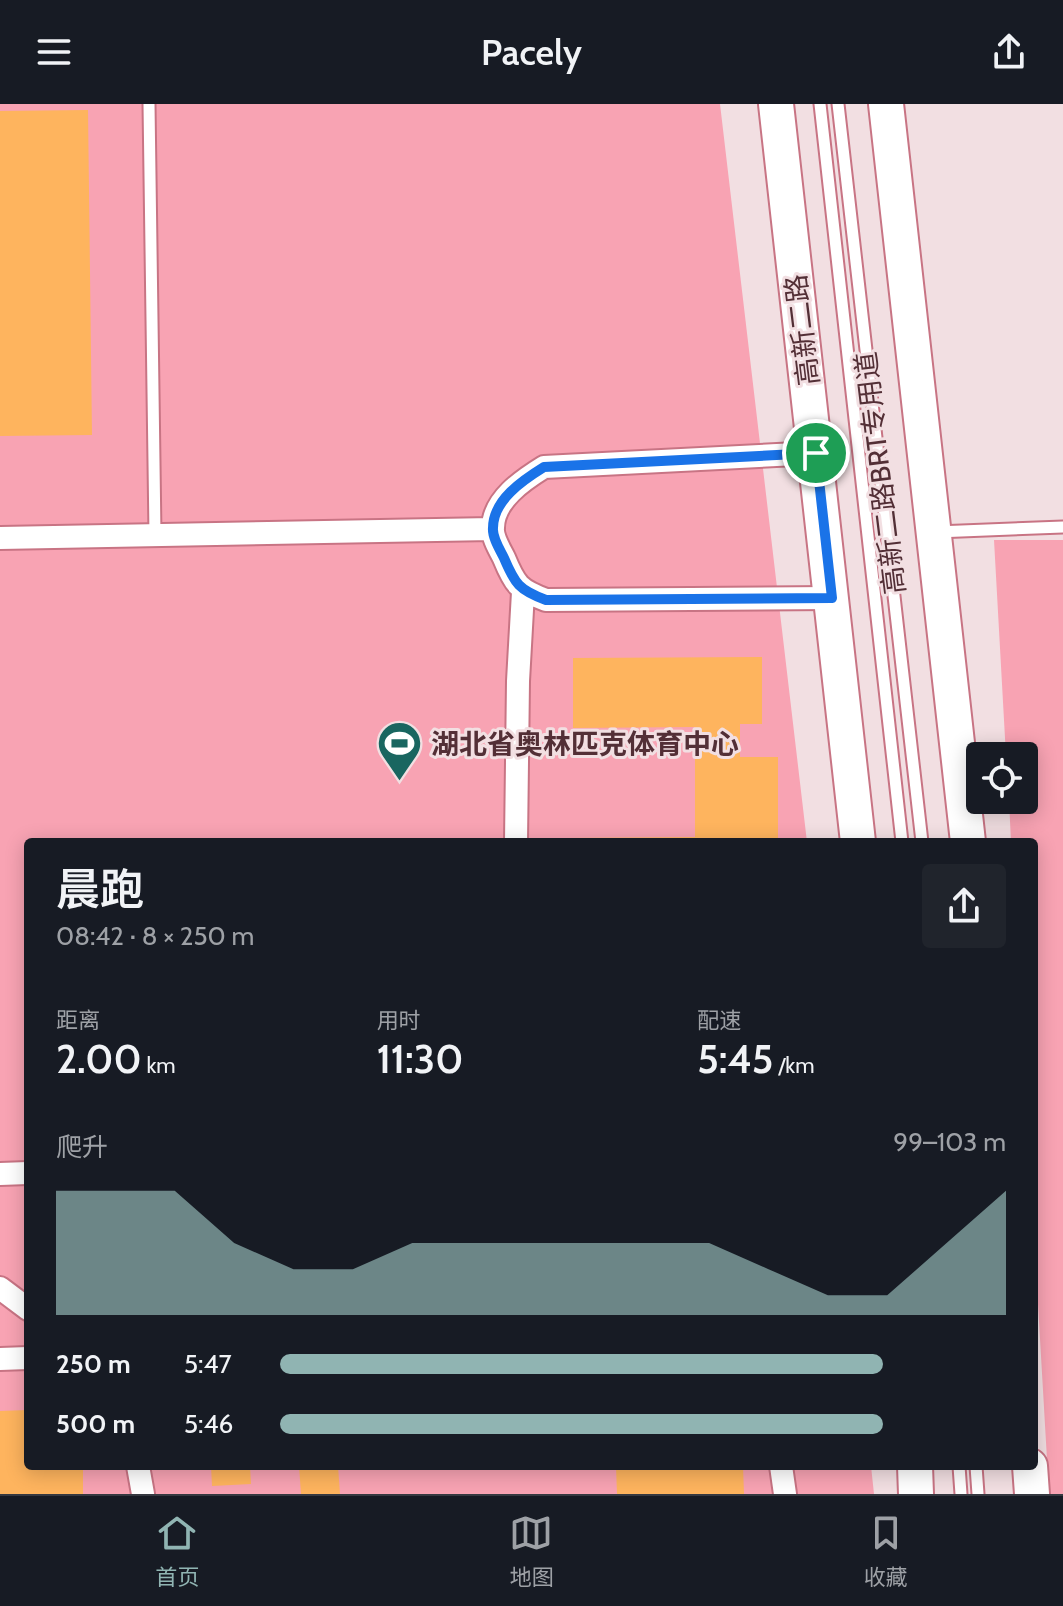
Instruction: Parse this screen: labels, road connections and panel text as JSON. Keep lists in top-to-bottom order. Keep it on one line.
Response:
{"streets":{"main road":["高新二路"],"lane":["高新二路BRT专用道"]},"places":{"sports":["湖北省奥林匹克体育中心"]},"page":{"header":"Pacely","heading":["晨跑","08:42 · 8 × 250 m"],"stats":[["距离","2.00 km"],["用时","11:30"],["配速","5:45 /km"]],"chart":["爬升","99–103 m"],"list":[{"name":"250 m","note":"5:47"},{"name":"500 m","note":"5:46"}],"tabs":["首页","地图","收藏"]}}
